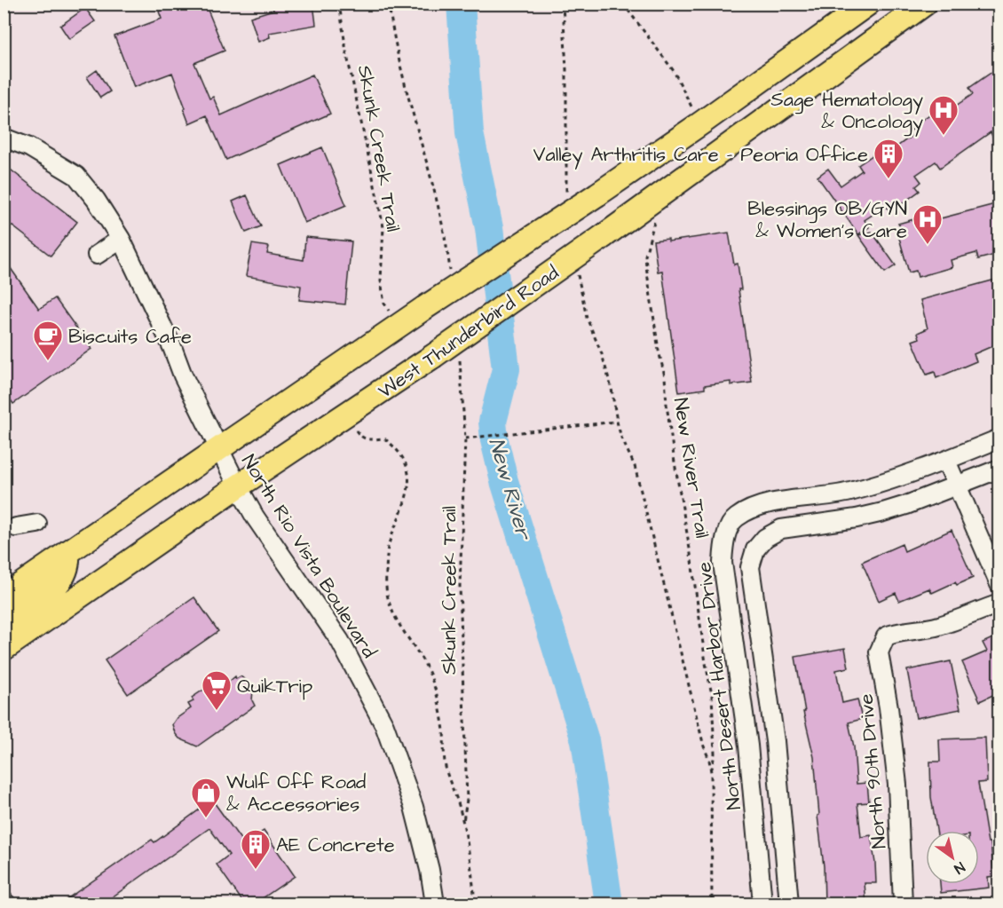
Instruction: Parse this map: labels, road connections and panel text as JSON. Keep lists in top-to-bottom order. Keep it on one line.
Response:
{"streets":{"main road":["West Thunderbird Road"],"street":["North Rio Vista Boulevard","North Desert Harbor Drive","North 90th Drive"],"path":["Skunk Creek Trail","New River Trail"]},"crossings":[["Skunk Creek Trail","West Thunderbird Road"],["West Thunderbird Road","New River Trail"],["West Thunderbird Road","North Rio Vista Boulevard"]],"water":["New River"],"places":{"hospital":["Sage Hematology & Oncology","Blessings OB/GYN & Women's Care"],"building":["Valley Arthritis Care - Peoria Office","AE Concrete"],"cafe":["Biscuits Cafe"],"supermarket":["QuikTrip"],"shop":["Wulf Off Road & Accessories"]},"north":"bottom right"}
